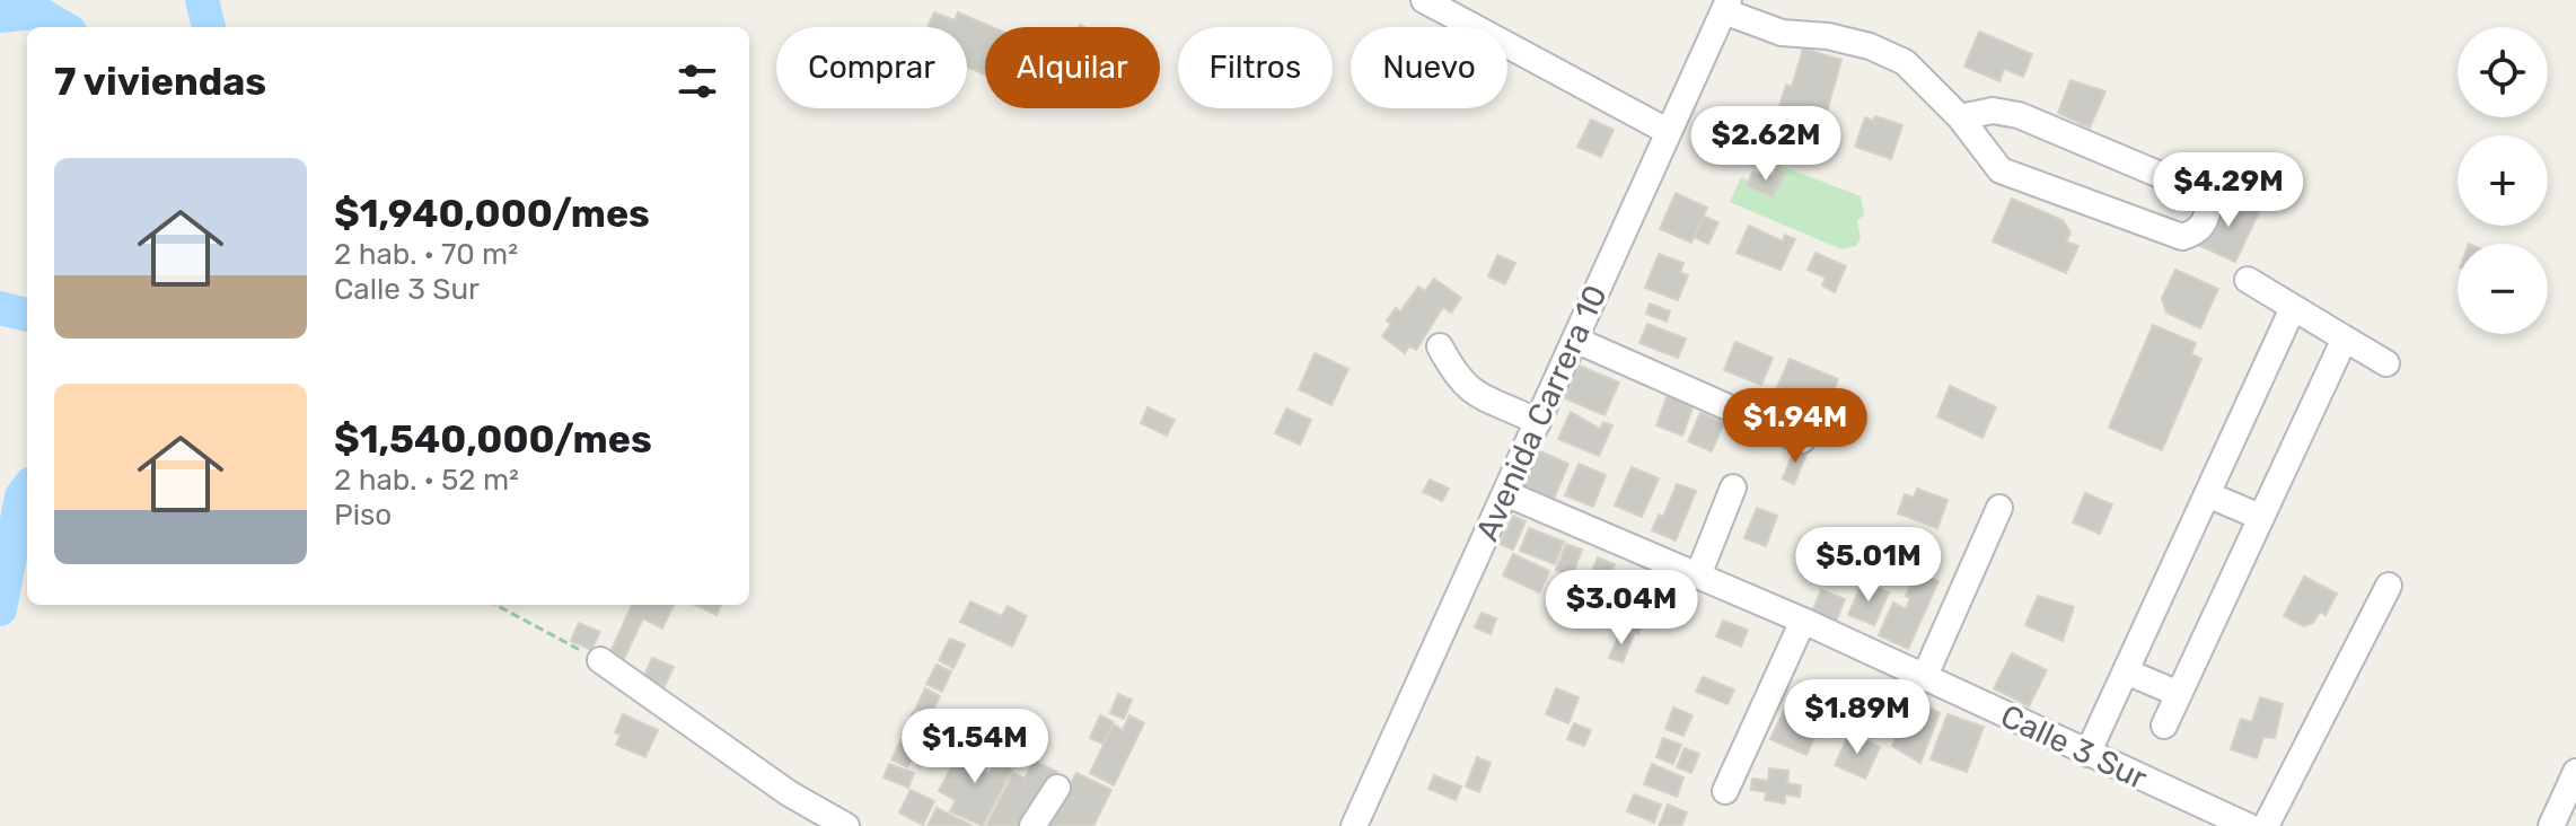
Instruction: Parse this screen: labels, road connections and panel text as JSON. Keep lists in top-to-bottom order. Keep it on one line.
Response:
{"streets":{"street":["Avenida Carrera 10","Calle 3 Sur"]},"crossings":[["Avenida Carrera 10","Calle 3 Sur"]],"page":{"map_buttons":["+","−"],"chip":["Comprar","Alquilar","Filtros","Nuevo"],"heading":"7 viviendas","price":["$2.62M","$4.29M","$1.94M","$5.01M","$3.04M","$1.89M","$1.54M"],"list":[{"name":"$1,940,000/mes","note":"2 hab. · 70 m² · Calle 3 Sur"},{"name":"$1,540,000/mes","note":"2 hab. · 52 m² · Piso"}]}}
